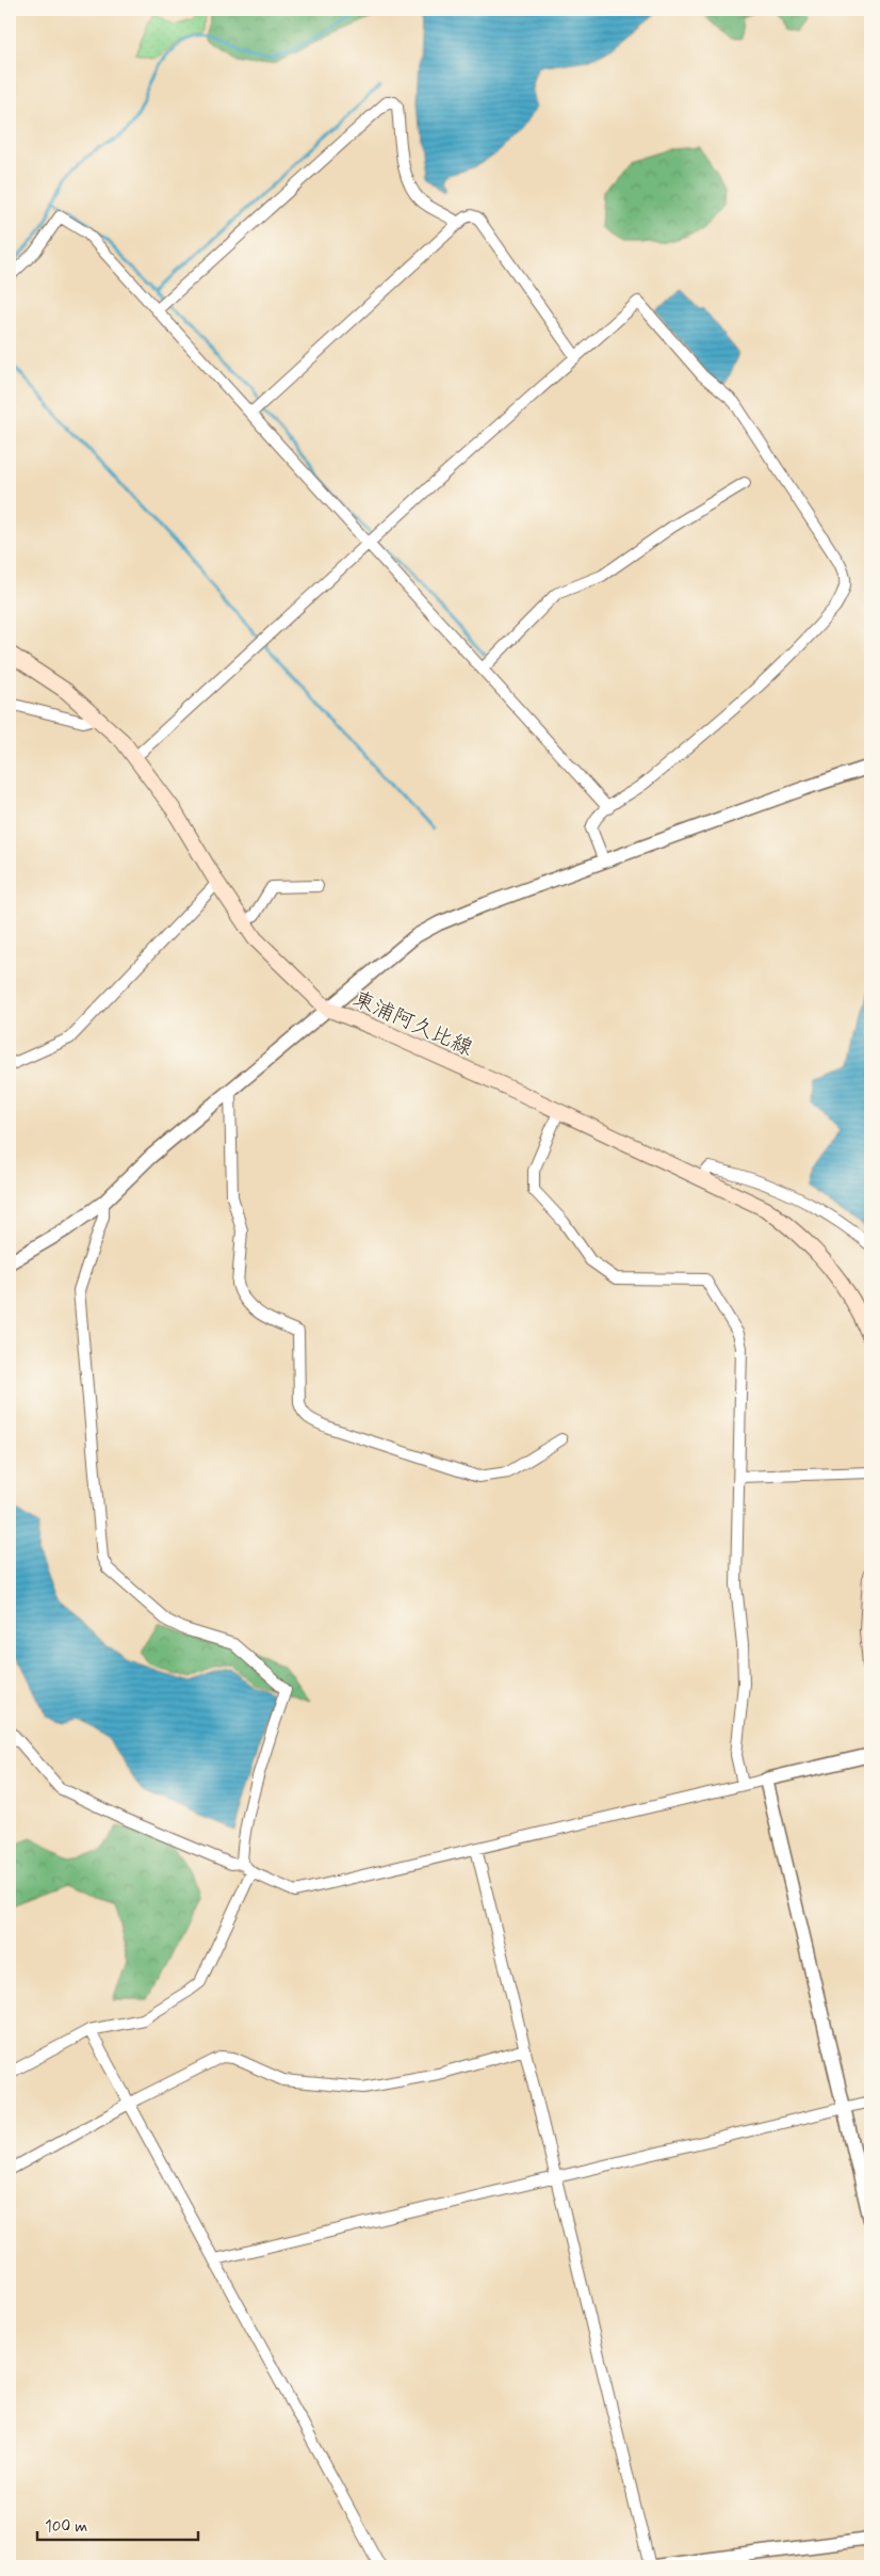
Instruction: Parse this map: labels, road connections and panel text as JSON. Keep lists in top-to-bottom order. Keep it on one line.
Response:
{"streets":{"main road":["東浦阿久比線"]},"scale_bar":"100 m"}
